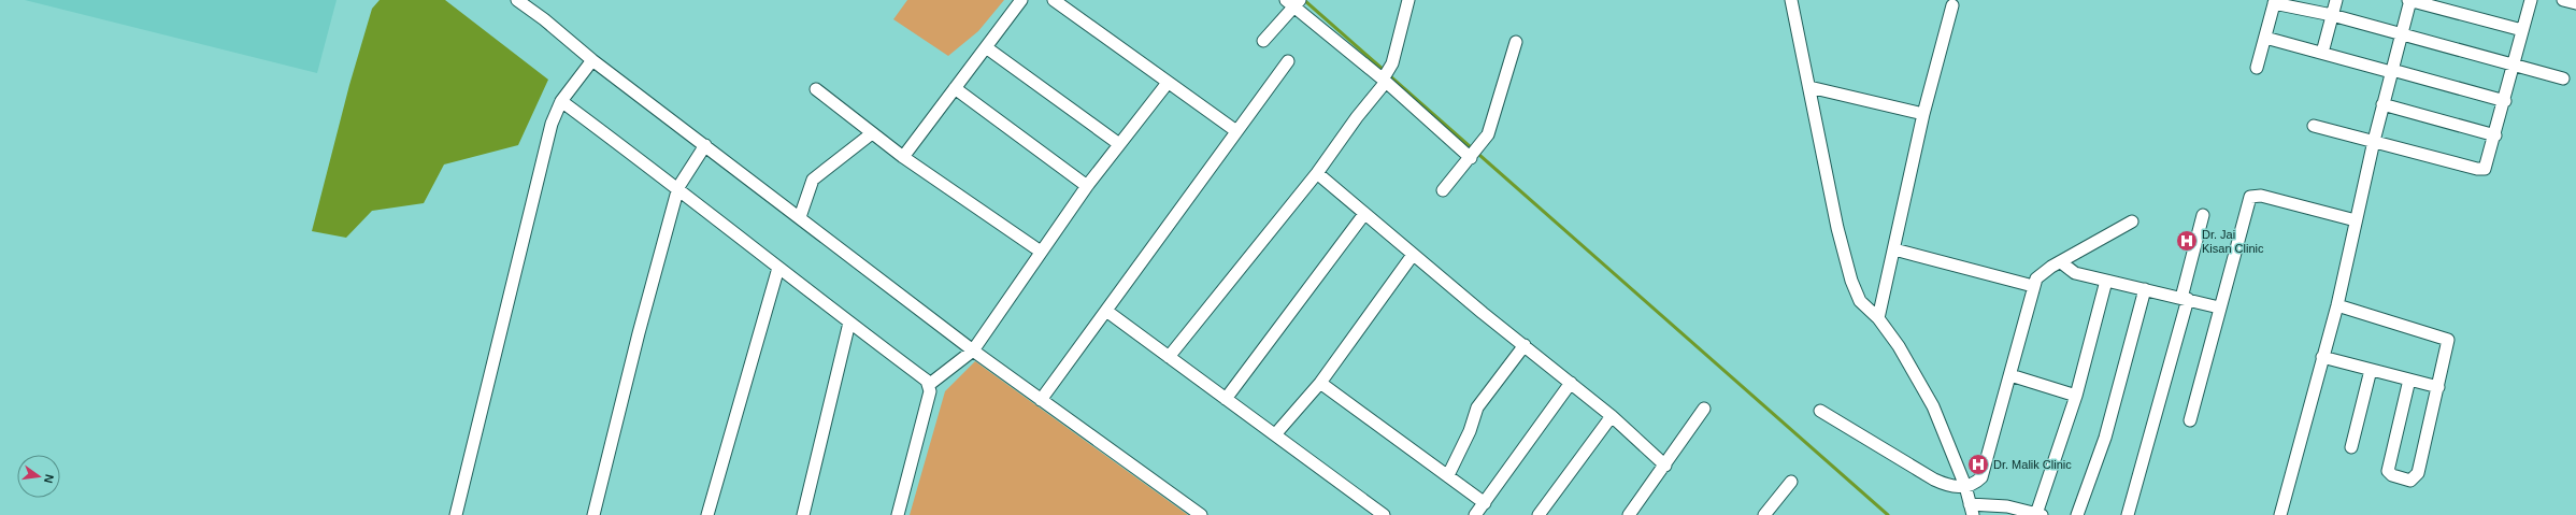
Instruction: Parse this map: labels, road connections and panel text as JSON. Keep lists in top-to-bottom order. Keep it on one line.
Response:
{"places":{"hospital":["Dr. Jai Kisan Clinic","Dr. Malik Clinic"]},"north":"right"}
